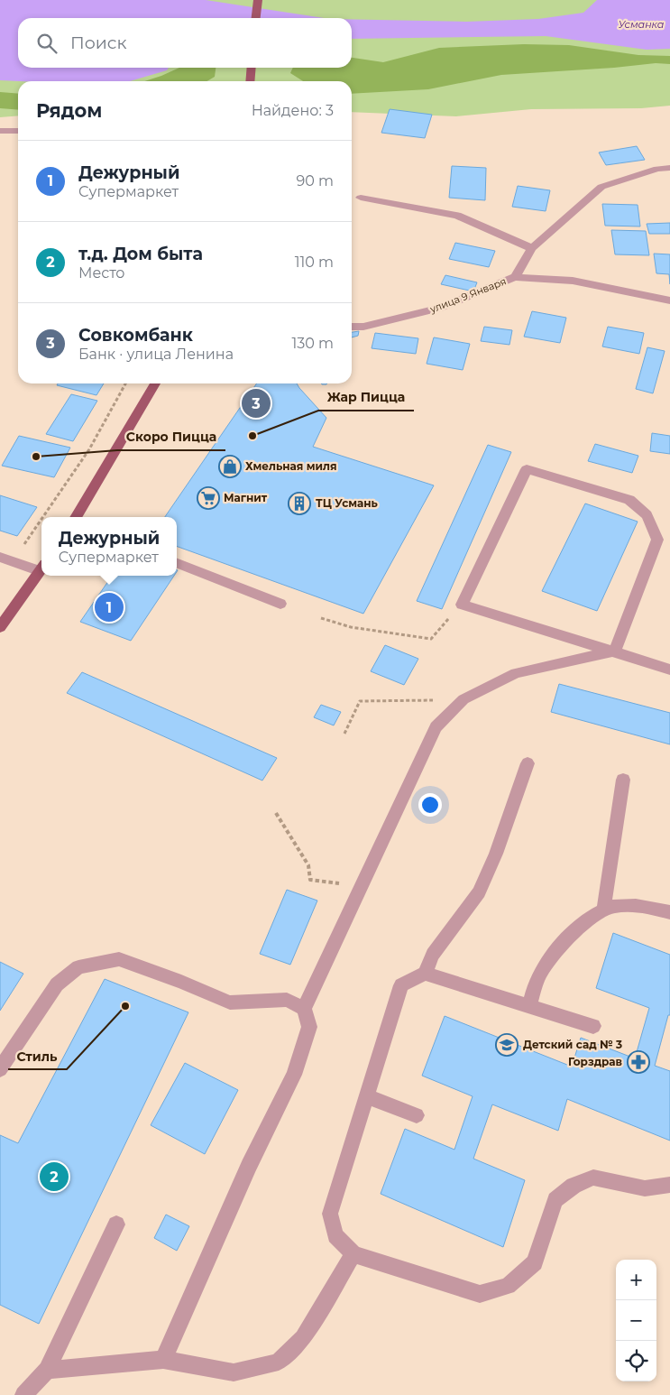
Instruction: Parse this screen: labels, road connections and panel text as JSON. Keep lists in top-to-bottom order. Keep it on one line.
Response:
{"streets":{"street":["улица 9 Января"]},"water":["Усманка"],"places":{"other":["Жар Пицца","Скоро Пицца","Стиль"],"shop":["Хмельная миля"],"supermarket":["Магнит"],"building":["ТЦ Усмань"],"school or university":["Детский сад № 3"],"pharmacy":["Горздрав"]},"page":{"search":"Поиск","heading":["Рядом","Найдено: 3"],"list":[{"mark":"1","name":"Дежурный","note":"Супермаркет","value":"90 m"},{"mark":"2","name":"т.д. Дом быта","note":"Место","value":"110 m"},{"mark":"3","name":"Совкомбанк","note":"Банк · улица Ленина","value":"130 m"}],"pins":["3","1","2"],"popup":["Дежурный","Супермаркет"],"map_buttons":["+","−"]}}
